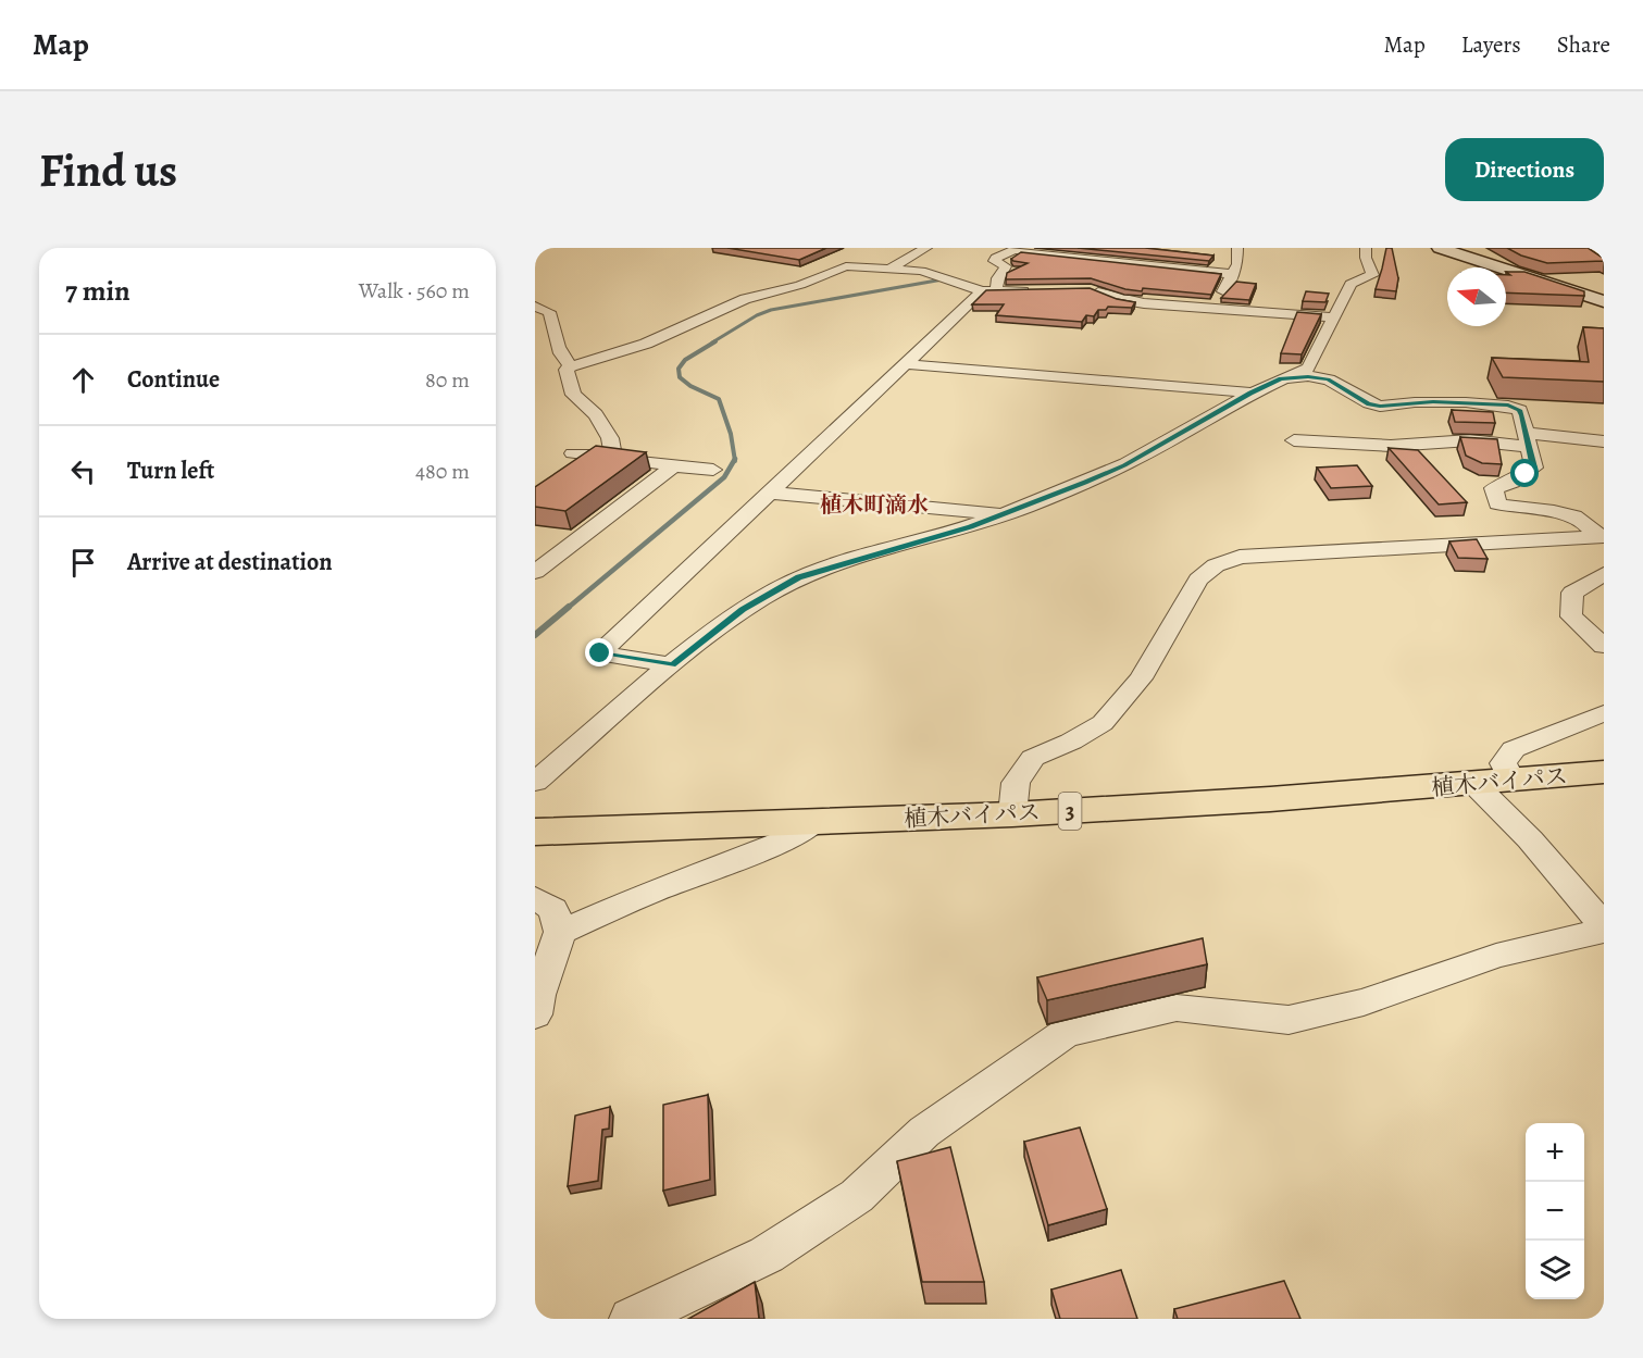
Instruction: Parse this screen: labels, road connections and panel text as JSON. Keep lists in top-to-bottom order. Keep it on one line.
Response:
{"streets":{"highway":["植木バイパス","3"]},"districts":["植木町滴水"],"north":"left","page":{"header":"Map","nav":["Map","Layers","Share"],"buttons":"Directions","title":"Find us","heading":["7 min","Walk · 560 m"],"list":[["Continue","80 m"],["Turn left","480 m"],"Arrive at destination"],"map_buttons":["+","−"]}}
